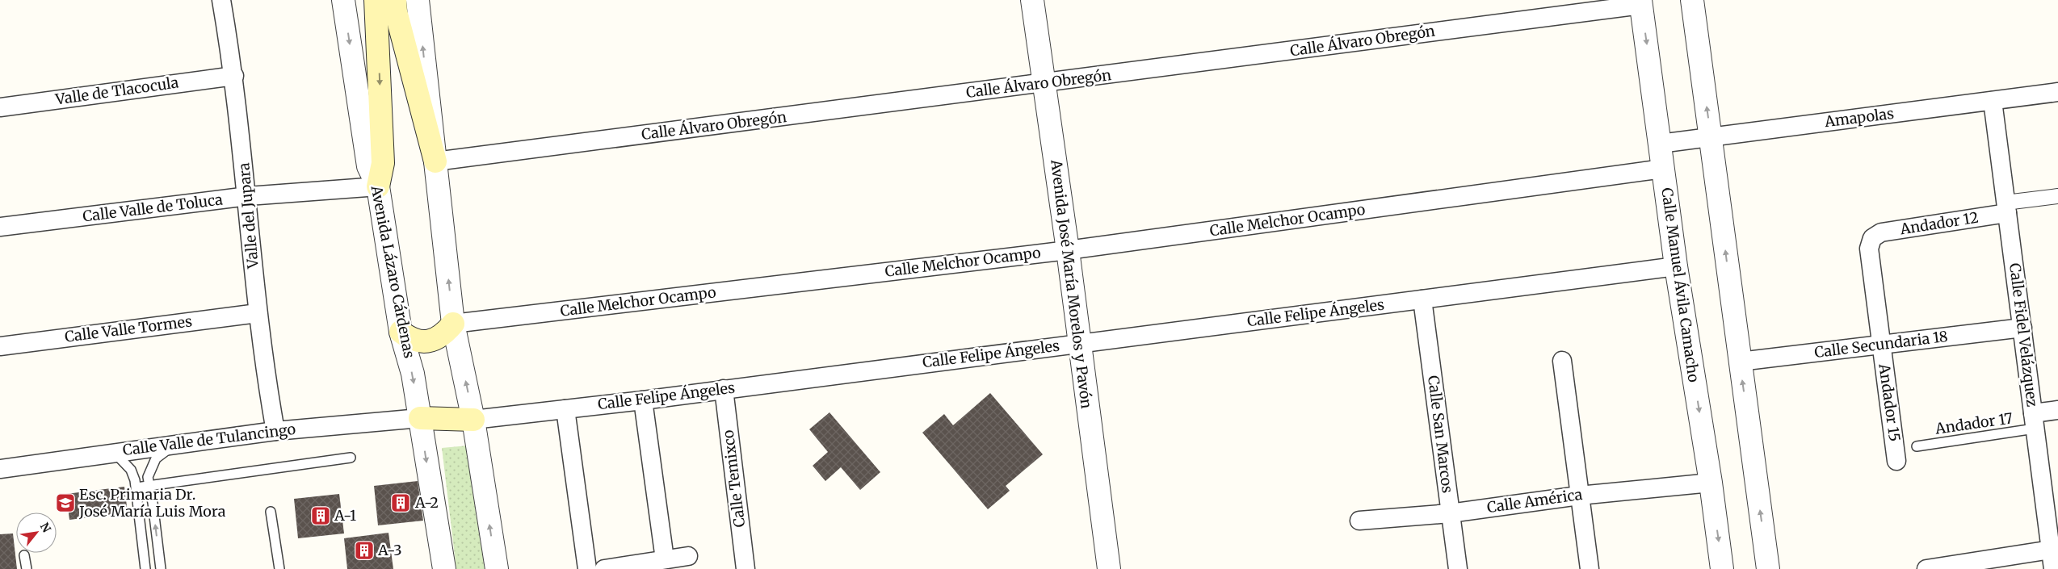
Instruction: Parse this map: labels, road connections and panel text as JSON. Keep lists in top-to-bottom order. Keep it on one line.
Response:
{"streets":{"street":["Calle Álvaro Obregón","Valle de Tlacocula","Amapolas","Calle Valle de Toluca","Valle del Jupara","Calle Melchor Ocampo","Andador 12","Avenida Lázaro Cárdenas","Avenida José María Morelos y Pavón","Calle Manuel Ávila Camacho","Calle Felipe Ángeles","Calle Valle Tormes","Calle Fidel Velázquez","Calle Secundaria 18","Andador 15","Calle San Marcos","Calle Valle de Tulancingo","Calle Temixco","Calle América"],"lane":["Andador 17"]},"crossings":[["Calle Álvaro Obregón","Avenida José María Morelos y Pavón"],["Calle Álvaro Obregón","Calle Manuel Ávila Camacho"],["Valle de Tlacocula","Valle del Jupara"],["Amapolas","Calle Manuel Ávila Camacho"],["Amapolas","Calle Fidel Velázquez"],["Calle Valle de Toluca","Valle del Jupara"],["Calle Valle de Toluca","Avenida Lázaro Cárdenas"],["Valle del Jupara","Calle Valle Tormes"],["Valle del Jupara","Calle Valle de Tulancingo"],["Calle Melchor Ocampo","Avenida José María Morelos y Pavón"],["Calle Melchor Ocampo","Calle Manuel Ávila Camacho"],["Andador 12","Calle Fidel Velázquez"],["Andador 12","Andador 15"],["Avenida Lázaro Cárdenas","Calle Valle de Tulancingo"],["Avenida José María Morelos y Pavón","Calle Felipe Ángeles"],["Calle Manuel Ávila Camacho","Calle Felipe Ángeles"],["Calle Manuel Ávila Camacho","Calle América"],["Calle Felipe Ángeles","Calle San Marcos"],["Calle Felipe Ángeles","Calle Temixco"],["Calle Fidel Velázquez","Calle Secundaria 18"],["Calle Fidel Velázquez","Andador 17"],["Calle Secundaria 18","Andador 15"],["Calle San Marcos","Calle América"]],"places":{"school or university":["Esc. Primaria Dr. José María Luis Mora"],"building":["A-2","A-1","A-3"]},"north":"top right"}
